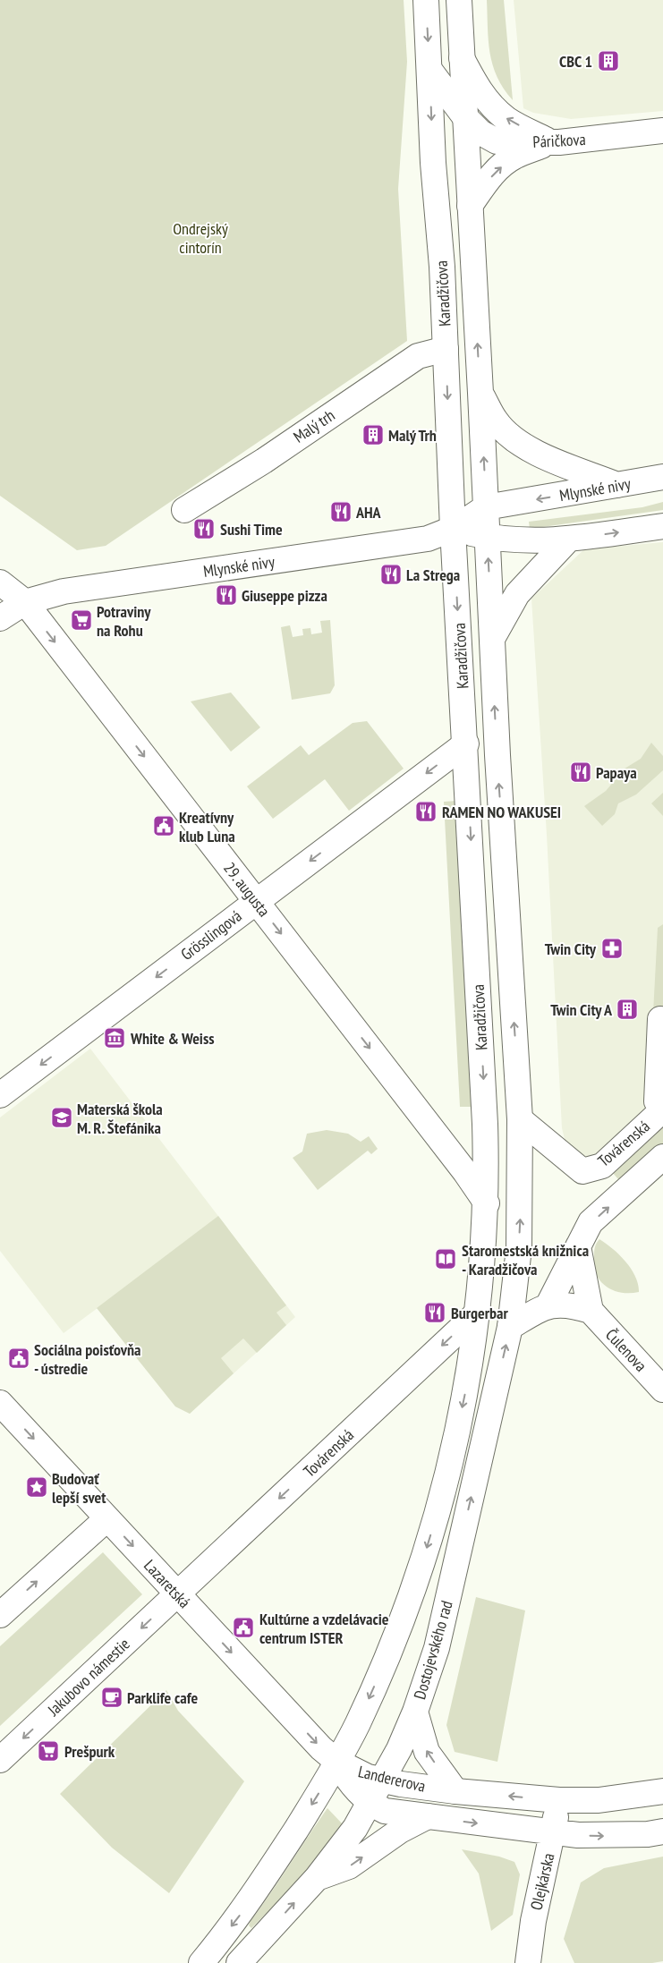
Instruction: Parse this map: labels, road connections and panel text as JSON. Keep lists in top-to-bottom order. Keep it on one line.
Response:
{"streets":{"street":["Páričkova","Karadžičova","Malý trh","Mlynské nivy","29. augusta","Grösslingová","Továrenská","Čulenova","Lazaretská","Dostojevského rad","Jakubovo námestie","Landererova","Olejkárska"]},"crossings":[["Páričkova","Karadžičova"],["Karadžičova","Malý trh"],["Karadžičova","Mlynské nivy"],["Karadžičova","29. augusta"],["Karadžičova","Grösslingová"],["Karadžičova","Továrenská"],["Karadžičova","Dostojevského rad"],["Mlynské nivy","29. augusta"],["29. augusta","Grösslingová"],["Továrenská","Lazaretská"],["Továrenská","Jakubovo námestie"],["Lazaretská","Jakubovo námestie"],["Lazaretská","Landererova"],["Dostojevského rad","Landererova"],["Landererova","Olejkárska"]],"one_way":["29. augusta","Grösslingová","Továrenská","Lazaretská"],"parks":["Ondrejský cintorín"],"places":{"building":["CBC 1","Malý Trh","Twin City A"],"restaurant":["AHA","Sushi Time","La Strega","Giuseppe pizza","Papaya","RAMEN NO WAKUSEI","Burgerbar"],"supermarket":["Potraviny na Rohu","Prešpurk"],"public building":["Kreatívny klub Luna","Sociálna poisťovňa - ústredie","Kultúrne a vzdelávacie centrum ISTER"],"pharmacy":["Twin City"],"museum":["White & Weiss"],"school or university":["Materská škola M. R. Štefánika"],"library":["Staromestská knižnica - Karadžičova"],"place":["Budovať lepší svet"],"cafe":["Parklife cafe"]}}
